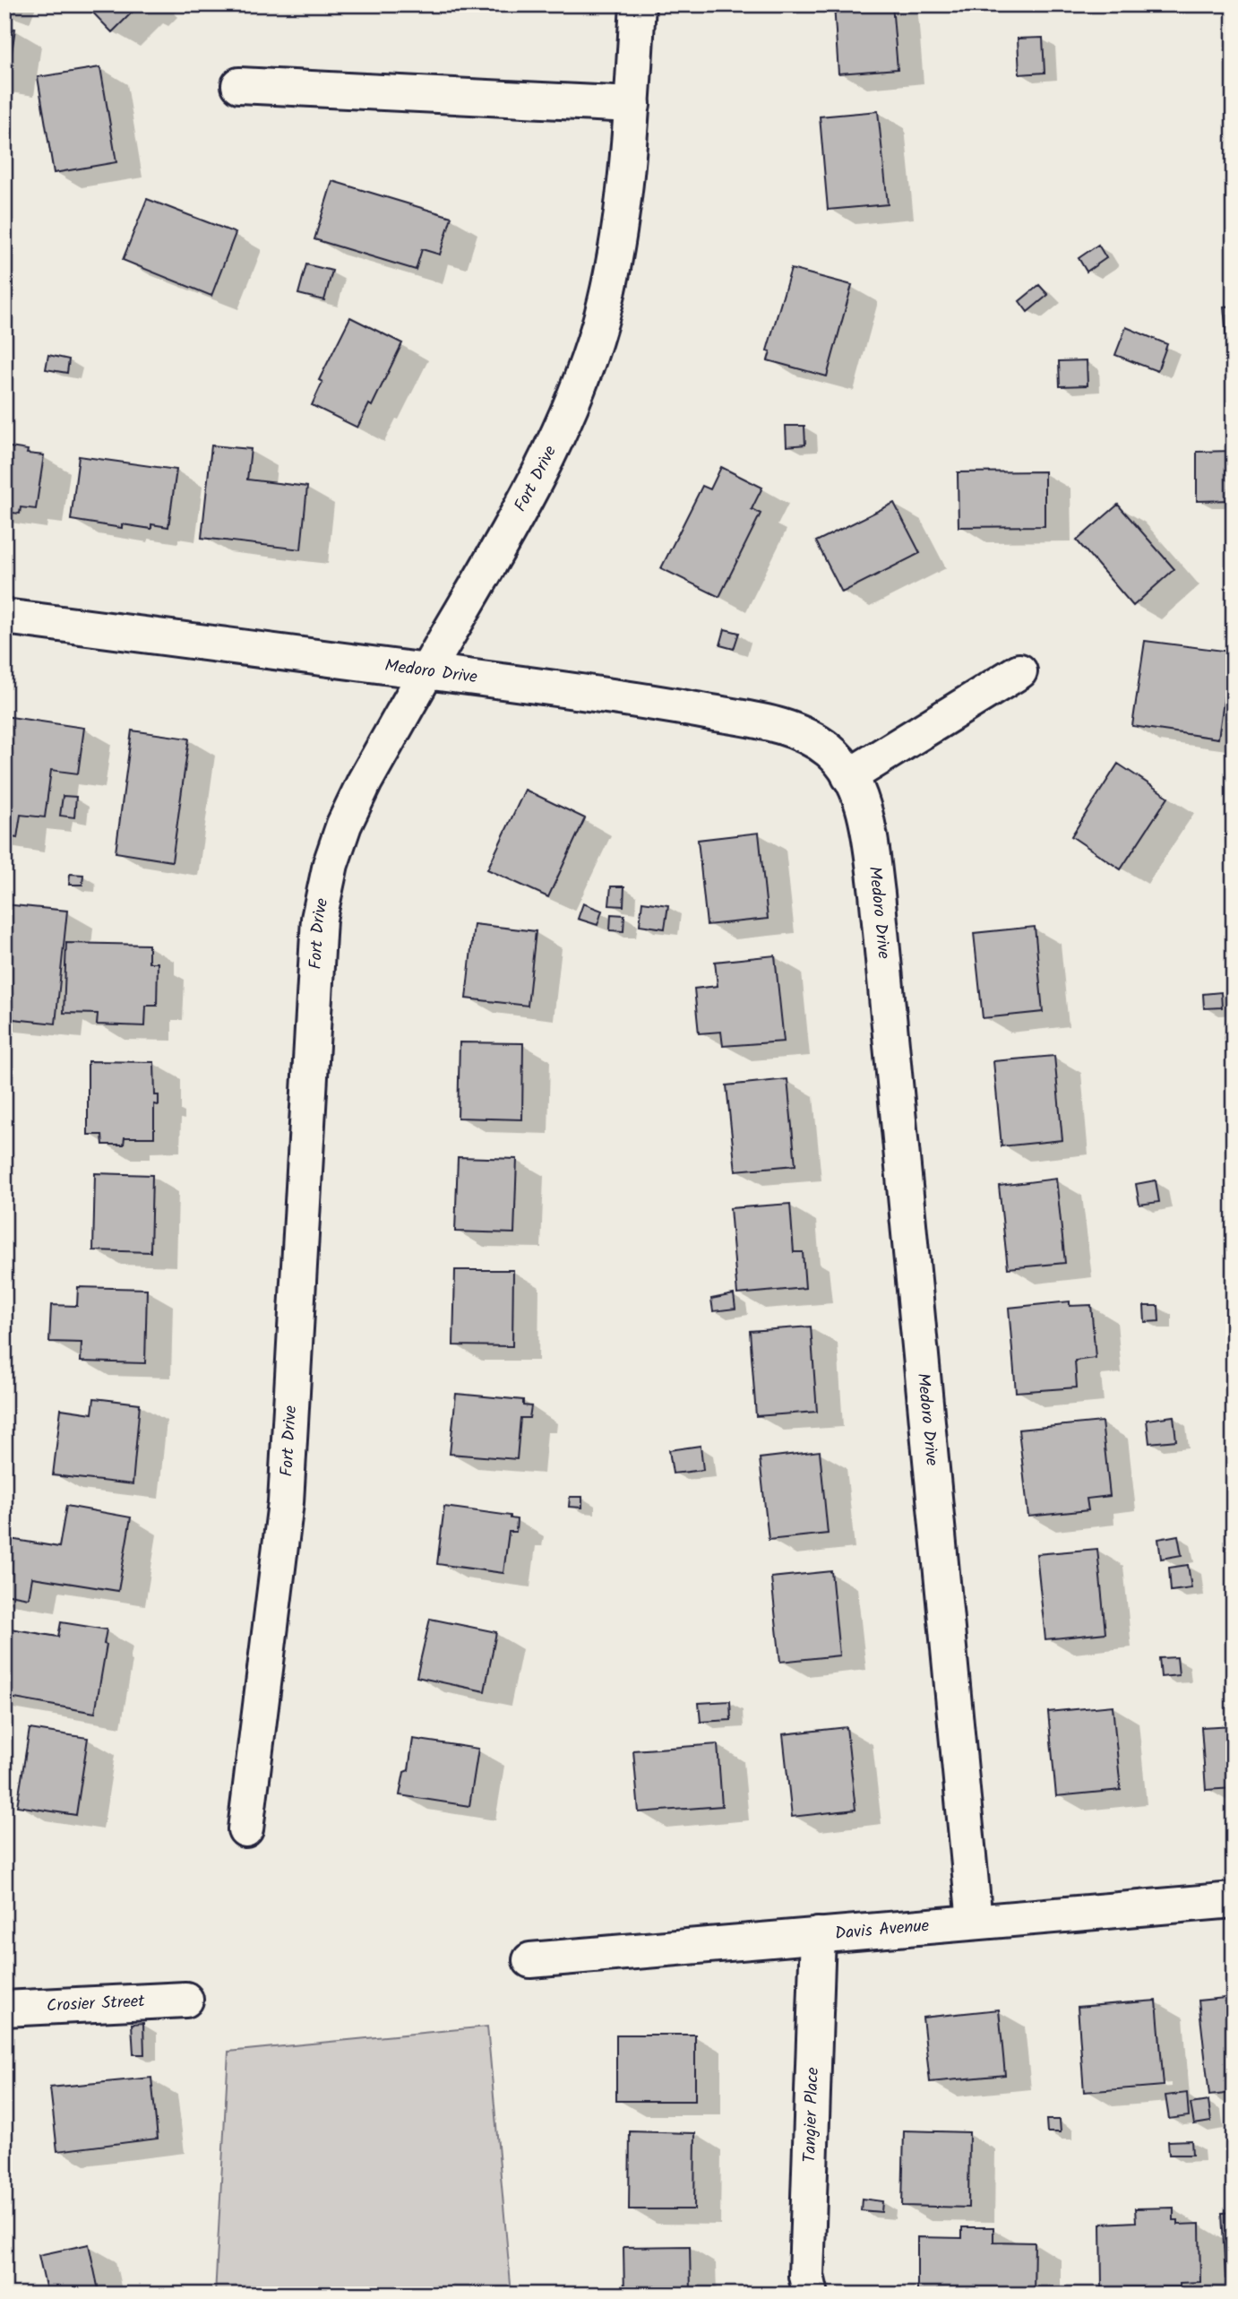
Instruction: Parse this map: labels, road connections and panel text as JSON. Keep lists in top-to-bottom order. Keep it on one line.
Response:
{"streets":{"street":["Fort Drive","Medoro Drive","Davis Avenue","Crosier Street","Tangier Place"]},"crossings":[["Fort Drive","Medoro Drive"],["Medoro Drive","Davis Avenue"],["Davis Avenue","Tangier Place"]]}
